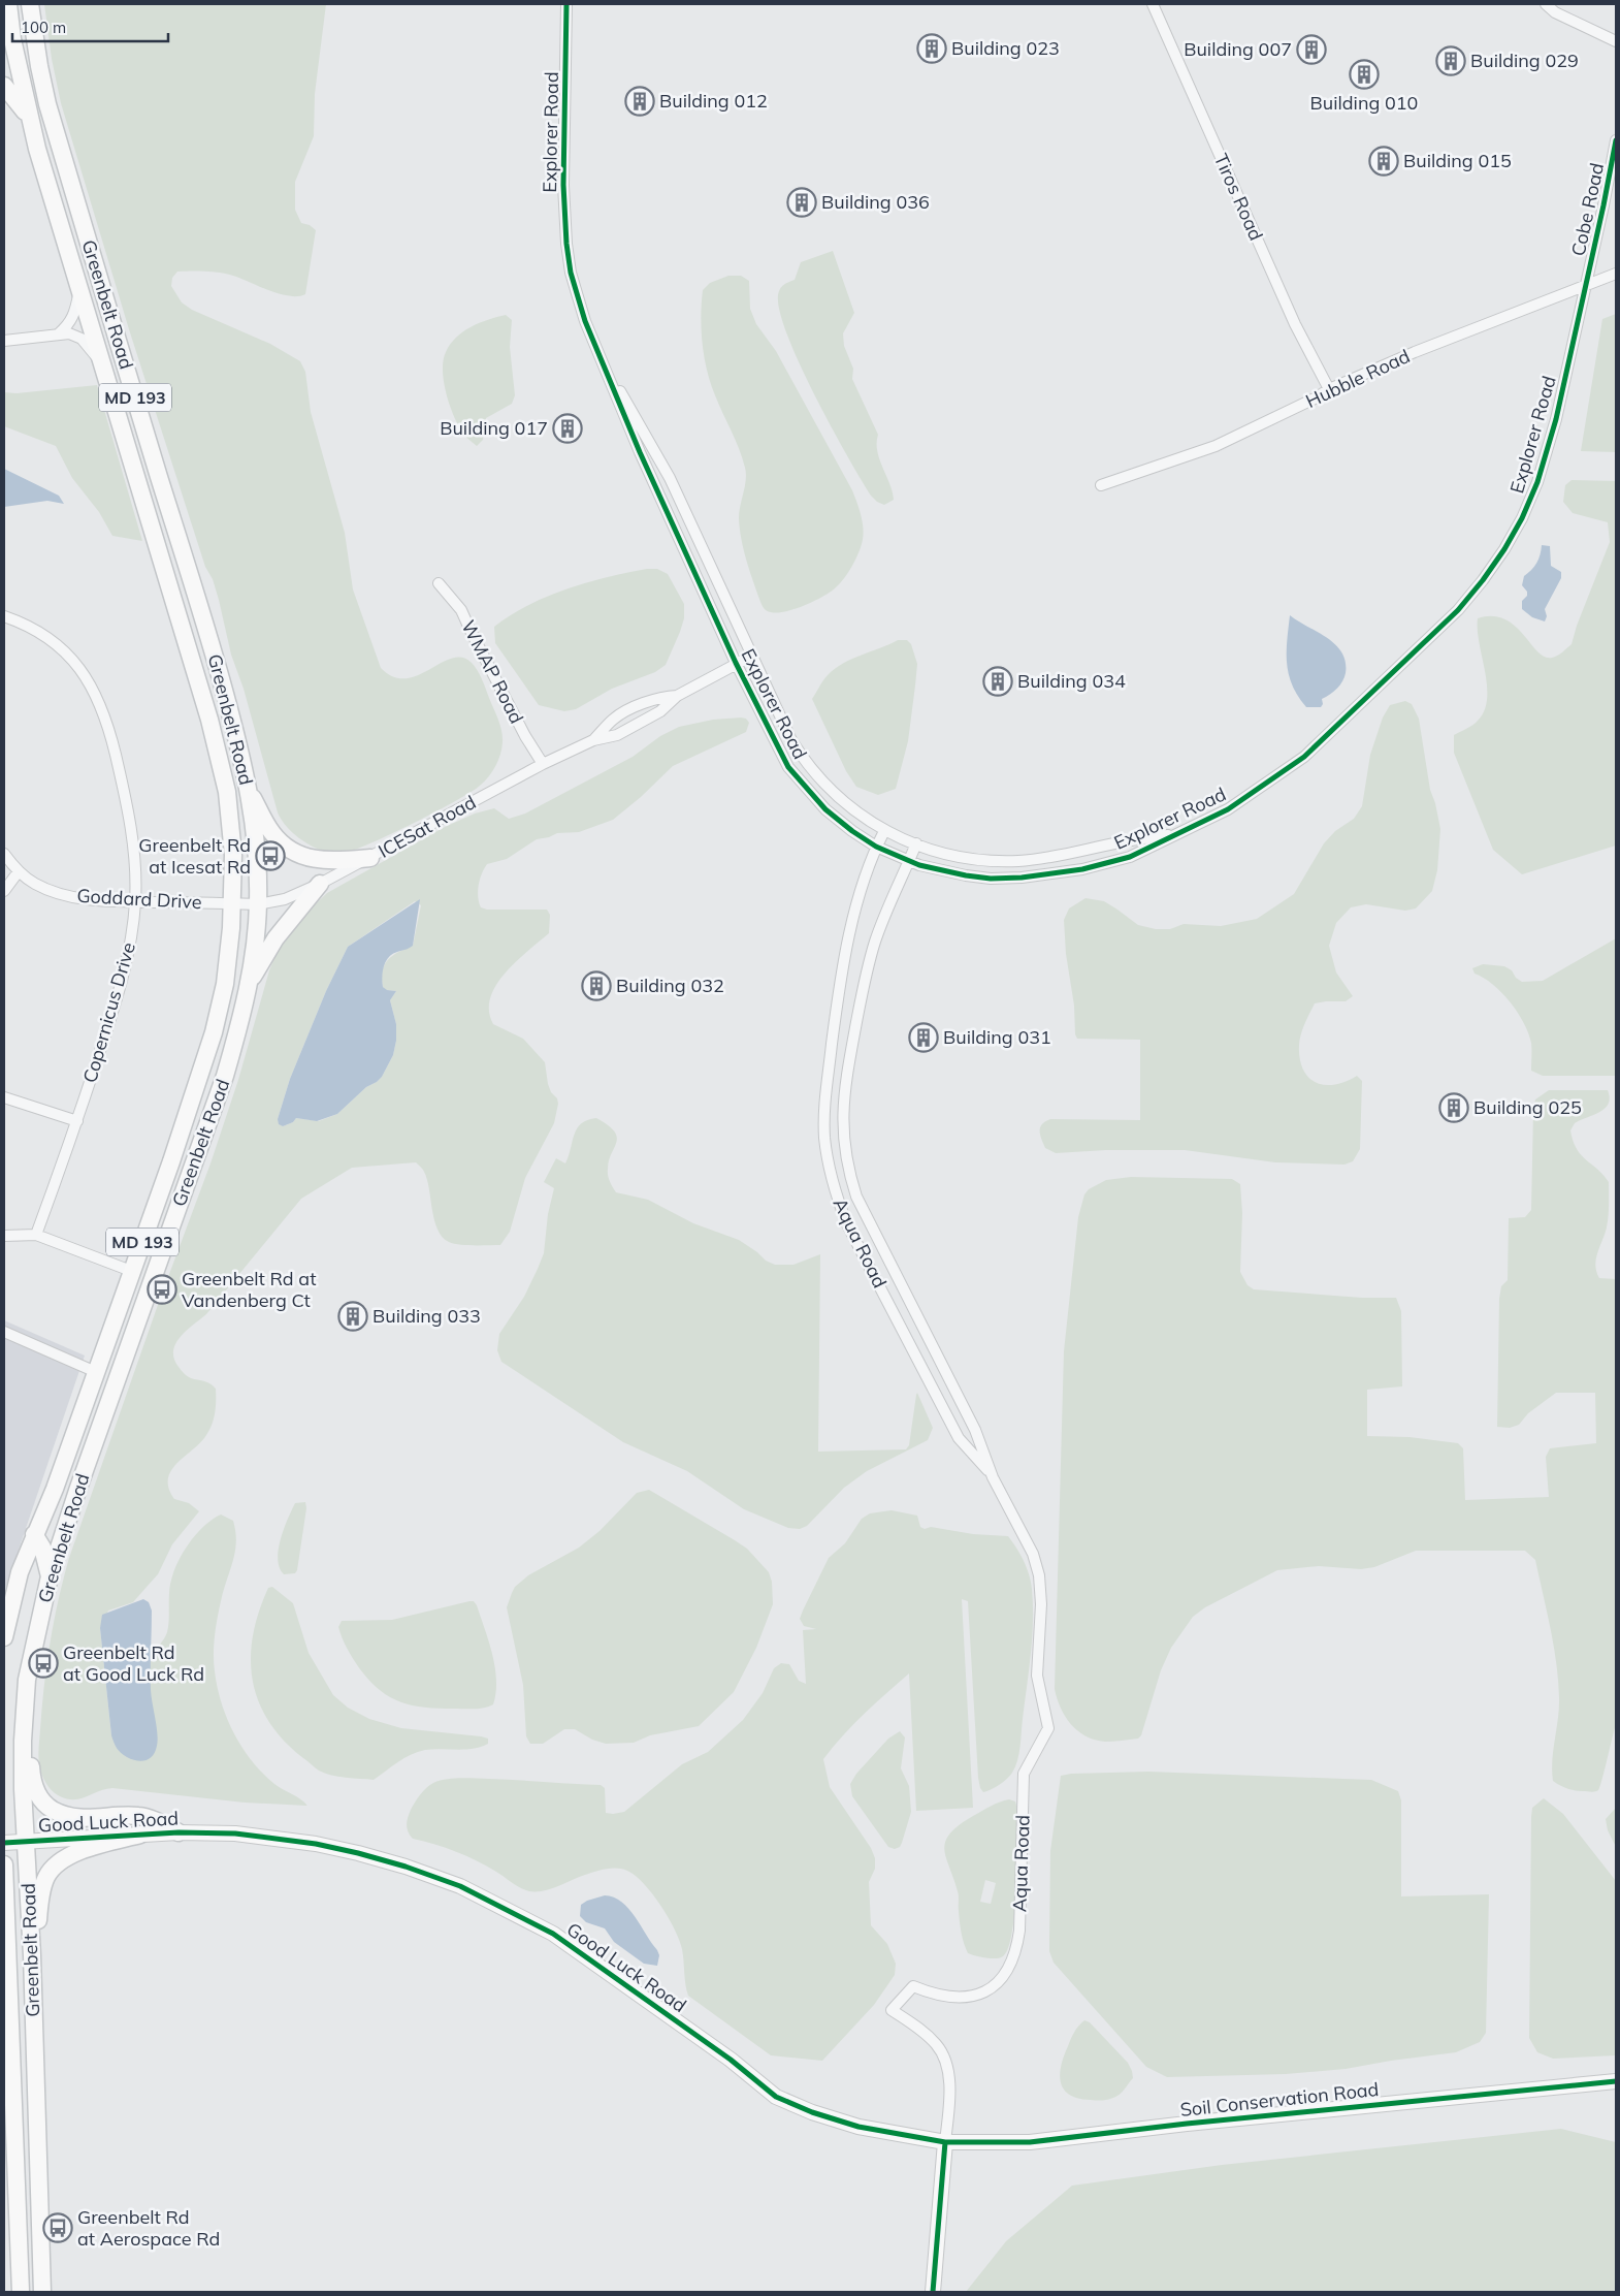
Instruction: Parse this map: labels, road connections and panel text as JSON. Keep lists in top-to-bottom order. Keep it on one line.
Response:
{"streets":{"main road":["Greenbelt Road","MD 193","Good Luck Road","Soil Conservation Road"],"street":["Explorer Road","Tiros Road","Cobe Road","Hubble Road","WMAP Road","ICESat Road","Goddard Drive","Copernicus Drive","Aqua Road"]},"crossings":[["Explorer Road","Cobe Road"],["Explorer Road","Hubble Road"],["Explorer Road","ICESat Road"],["Explorer Road","Aqua Road"],["Tiros Road","Hubble Road"],["Cobe Road","Hubble Road"],["Greenbelt Road","ICESat Road"],["Greenbelt Road","Goddard Drive"],["Greenbelt Road","Good Luck Road"],["WMAP Road","ICESat Road"],["ICESat Road","Goddard Drive"],["Goddard Drive","Copernicus Drive"],["Aqua Road","Good Luck Road"],["Aqua Road","Soil Conservation Road"],["Good Luck Road","Soil Conservation Road"]],"places":{"building":["Building 023","Building 007","Building 029","Building 010","Building 012","Building 015","Building 036","Building 017","Building 034","Building 032","Building 031","Building 025","Building 033"],"bus stop":["Greenbelt Rd at Icesat Rd","Greenbelt Rd at Vandenberg Ct","Greenbelt Rd at Good Luck Rd","Greenbelt Rd at Aerospace Rd"]},"scale_bar":"100 m"}
